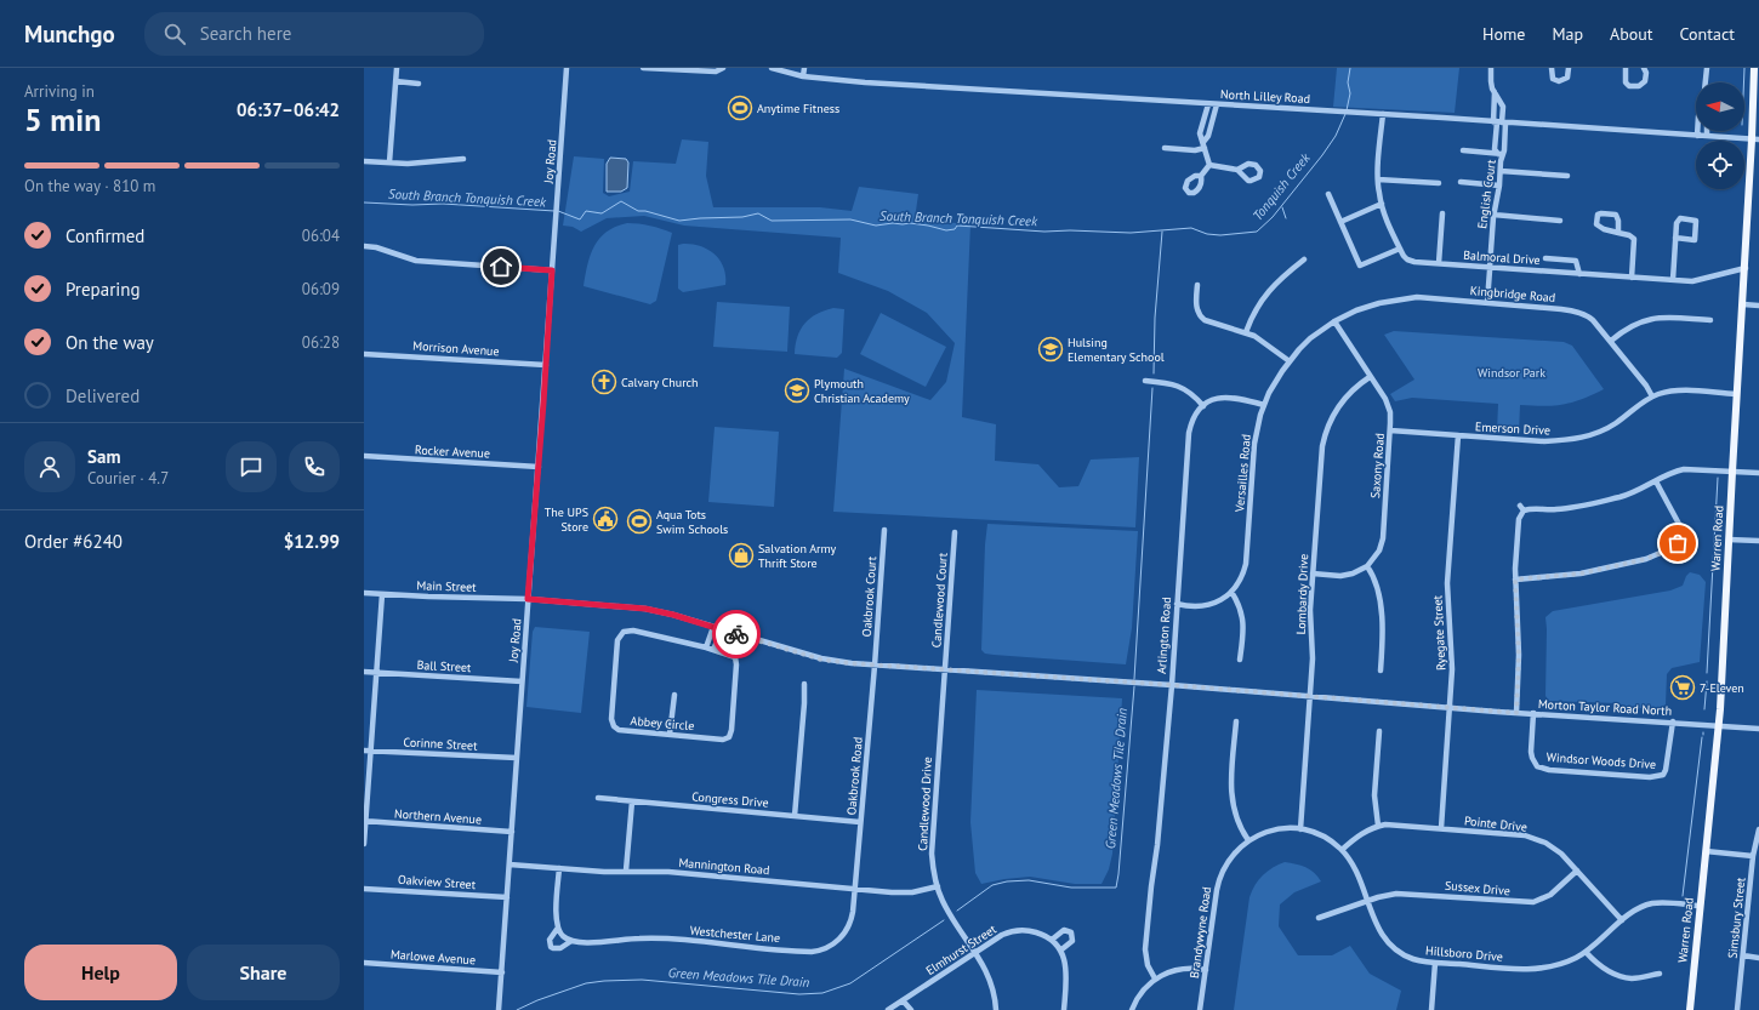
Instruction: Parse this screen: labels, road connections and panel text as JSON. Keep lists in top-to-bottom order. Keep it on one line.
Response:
{"streets":{"main road":["Warren Road"],"street":["North Lilley Road","Joy Road","English Court","Balmoral Drive","Kingbridge Road","Morrison Avenue","Emerson Drive","Rocker Avenue","Saxony Road","Versailles Road","Main Street","Lombardy Drive","Oakbrook Court","Candlewood Court","Ryegate Street","Arlington Road","Ball Street","Morton Taylor Road North","Abbey Circle","Corinne Street","Windsor Woods Drive","Oakbrook Road","Congress Drive","Candlewood Drive","Northern Avenue","Pointe Drive","Mannington Road","Oakview Street","Sussex Drive","Simsbury Street","Brandywyne Road","Westchester Lane","Elmhurst Street","Hillsboro Drive","Marlowe Avenue"]},"crossings":[["North Lilley Road","English Court"],["North Lilley Road","Warren Road"],["Joy Road","Morrison Avenue"],["Joy Road","Rocker Avenue"],["Joy Road","Main Street"],["Joy Road","Ball Street"],["Joy Road","Morton Taylor Road North"],["Joy Road","Corinne Street"],["Joy Road","Northern Avenue"],["Joy Road","Mannington Road"],["Joy Road","Oakview Street"],["Joy Road","Marlowe Avenue"],["English Court","Balmoral Drive"],["English Court","Kingbridge Road"],["Balmoral Drive","Warren Road"],["Kingbridge Road","Emerson Drive"],["Kingbridge Road","Saxony Road"],["Kingbridge Road","Versailles Road"],["Emerson Drive","Saxony Road"],["Emerson Drive","Warren Road"],["Emerson Drive","Ryegate Street"],["Saxony Road","Versailles Road"],["Saxony Road","Lombardy Drive"],["Versailles Road","Arlington Road"],["Warren Road","Morton Taylor Road North"],["Warren Road","Hillsboro Drive"],["Main Street","Morton Taylor Road North"],["Lombardy Drive","Morton Taylor Road North"],["Lombardy Drive","Hillsboro Drive"],["Oakbrook Court","Morton Taylor Road North"],["Oakbrook Court","Oakbrook Road"],["Candlewood Court","Morton Taylor Road North"],["Candlewood Court","Candlewood Drive"],["Ryegate Street","Morton Taylor Road North"],["Ryegate Street","Pointe Drive"],["Arlington Road","Morton Taylor Road North"],["Morton Taylor Road North","Windsor Woods Drive"],["Morton Taylor Road North","Oakbrook Road"],["Morton Taylor Road North","Candlewood Drive"],["Oakbrook Road","Congress Drive"],["Oakbrook Road","Mannington Road"],["Oakbrook Road","Westchester Lane"],["Candlewood Drive","Mannington Road"],["Candlewood Drive","Elmhurst Street"],["Pointe Drive","Sussex Drive"],["Pointe Drive","Hillsboro Drive"],["Mannington Road","Westchester Lane"],["Sussex Drive","Hillsboro Drive"],["Brandywyne Road","Hillsboro Drive"]],"water":["Tonquish Creek","South Branch Tonquish Creek","Green Meadows Tile Drain"],"parks":["Windsor Park"],"places":{"sports":["Anytime Fitness","Aqua Tots Swim Schools"],"school or university":["Hulsing Elementary School","Plymouth Christian Academy"],"church":["Calvary Church"],"public building":["The UPS Store"],"shop":["Salvation Army Thrift Store"],"supermarket":["7-Eleven"]},"north":"left","page":{"header":"Munchgo","search":"Search here","nav":["Home","Map","About","Contact"],"heading":["5 min","Arriving in","06:37–06:42"],"panel":["Sam","Courier · 4.7","Order #6240","$12.99"],"bar":"On the way · 810 m","list":[["Confirmed","06:04"],["Preparing","06:09"],["On the way","06:28"],"Delivered"],"buttons":["Help","Share"]}}
